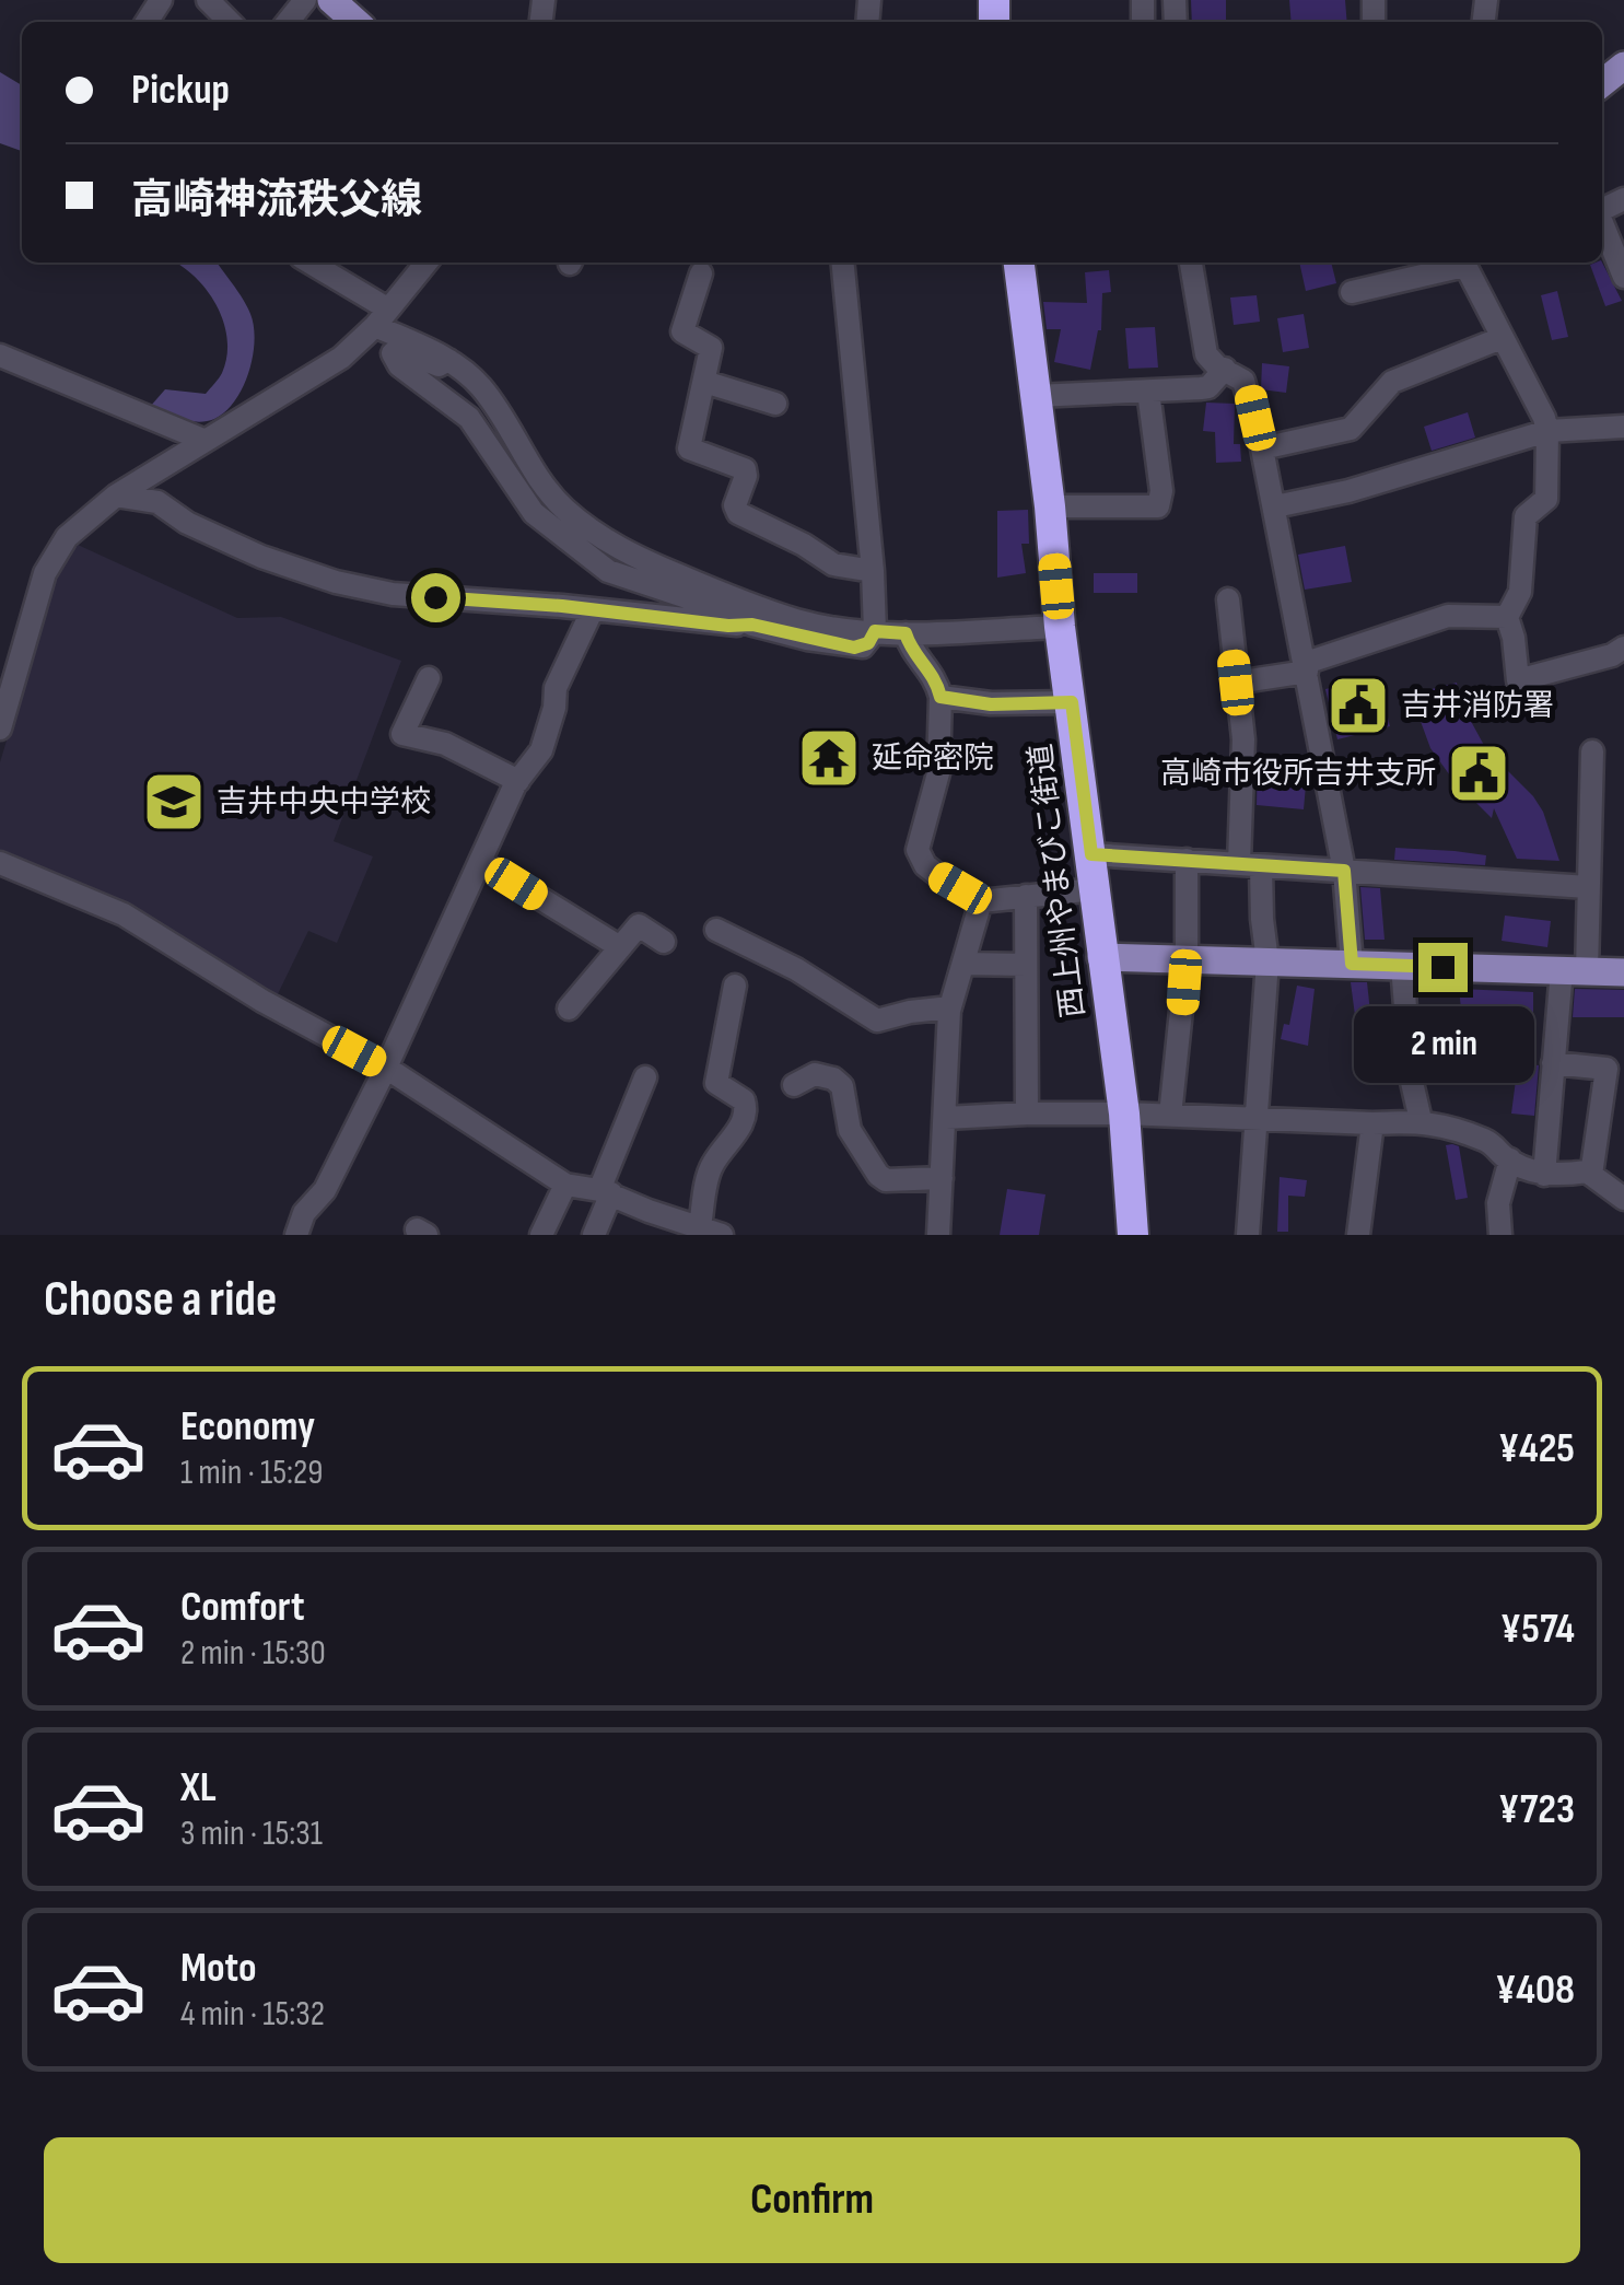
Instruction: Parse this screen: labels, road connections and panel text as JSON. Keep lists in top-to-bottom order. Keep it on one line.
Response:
{"streets":{"highway":["西上州やまびこ街道"]},"places":{"public building":["吉井消防署","高崎市役所吉井支所"],"temple":["延命密院"],"school or university":["吉井中央中学校"]},"page":{"banner":["Pickup","高崎神流秩父線"],"bubble":"2 min","heading":"Choose a ride","list":[{"name":"Economy","note":"1 min · 15:29","value":"¥425"},{"name":"Comfort","note":"2 min · 15:30","value":"¥574"},{"name":"XL","note":"3 min · 15:31","value":"¥723"},{"name":"Moto","note":"4 min · 15:32","value":"¥408"}],"buttons":"Confirm"}}
